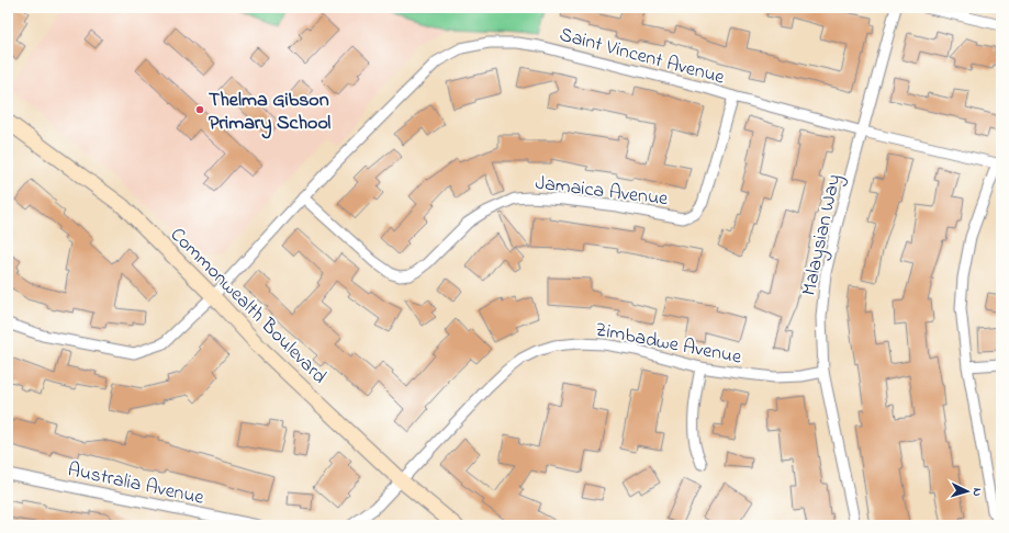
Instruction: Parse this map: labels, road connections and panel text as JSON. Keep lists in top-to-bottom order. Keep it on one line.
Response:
{"streets":{"street":["Saint Vincent Avenue","Jamaica Avenue","Malaysian Way","Commonwealth Boulevard","Zimbadwe Avenue","Australia Avenue"]},"crossings":[["Saint Vincent Avenue","Jamaica Avenue"],["Saint Vincent Avenue","Malaysian Way"],["Saint Vincent Avenue","Commonwealth Boulevard"],["Malaysian Way","Zimbadwe Avenue"],["Commonwealth Boulevard","Zimbadwe Avenue"]],"places":["Thelma Gibson Primary School"],"north":"right"}
